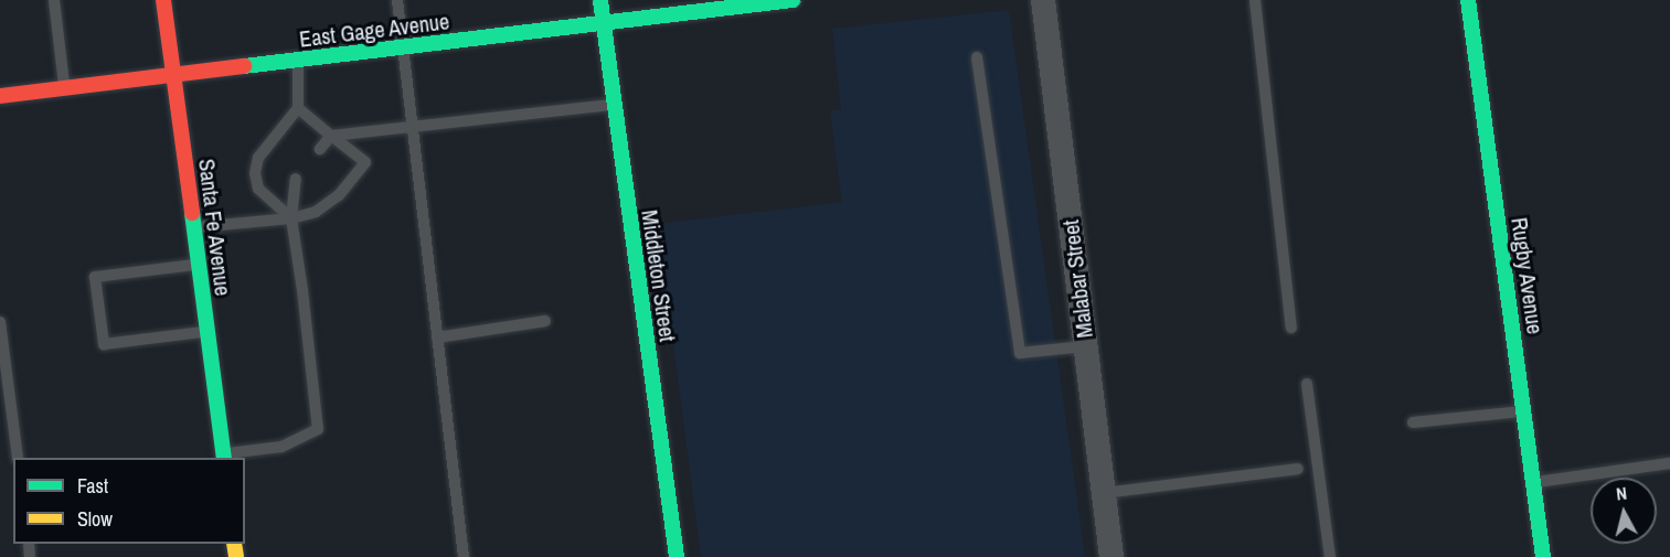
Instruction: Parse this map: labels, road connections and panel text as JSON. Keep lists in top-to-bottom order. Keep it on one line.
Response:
{"streets":{"main road":["East Gage Avenue","Santa Fe Avenue","Middleton Street","Rugby Avenue"],"street":["Malabar Street"]},"crossings":[["East Gage Avenue","Santa Fe Avenue"],["East Gage Avenue","Middleton Street"]],"legend":["Fast","Slow"],"north":"top"}
